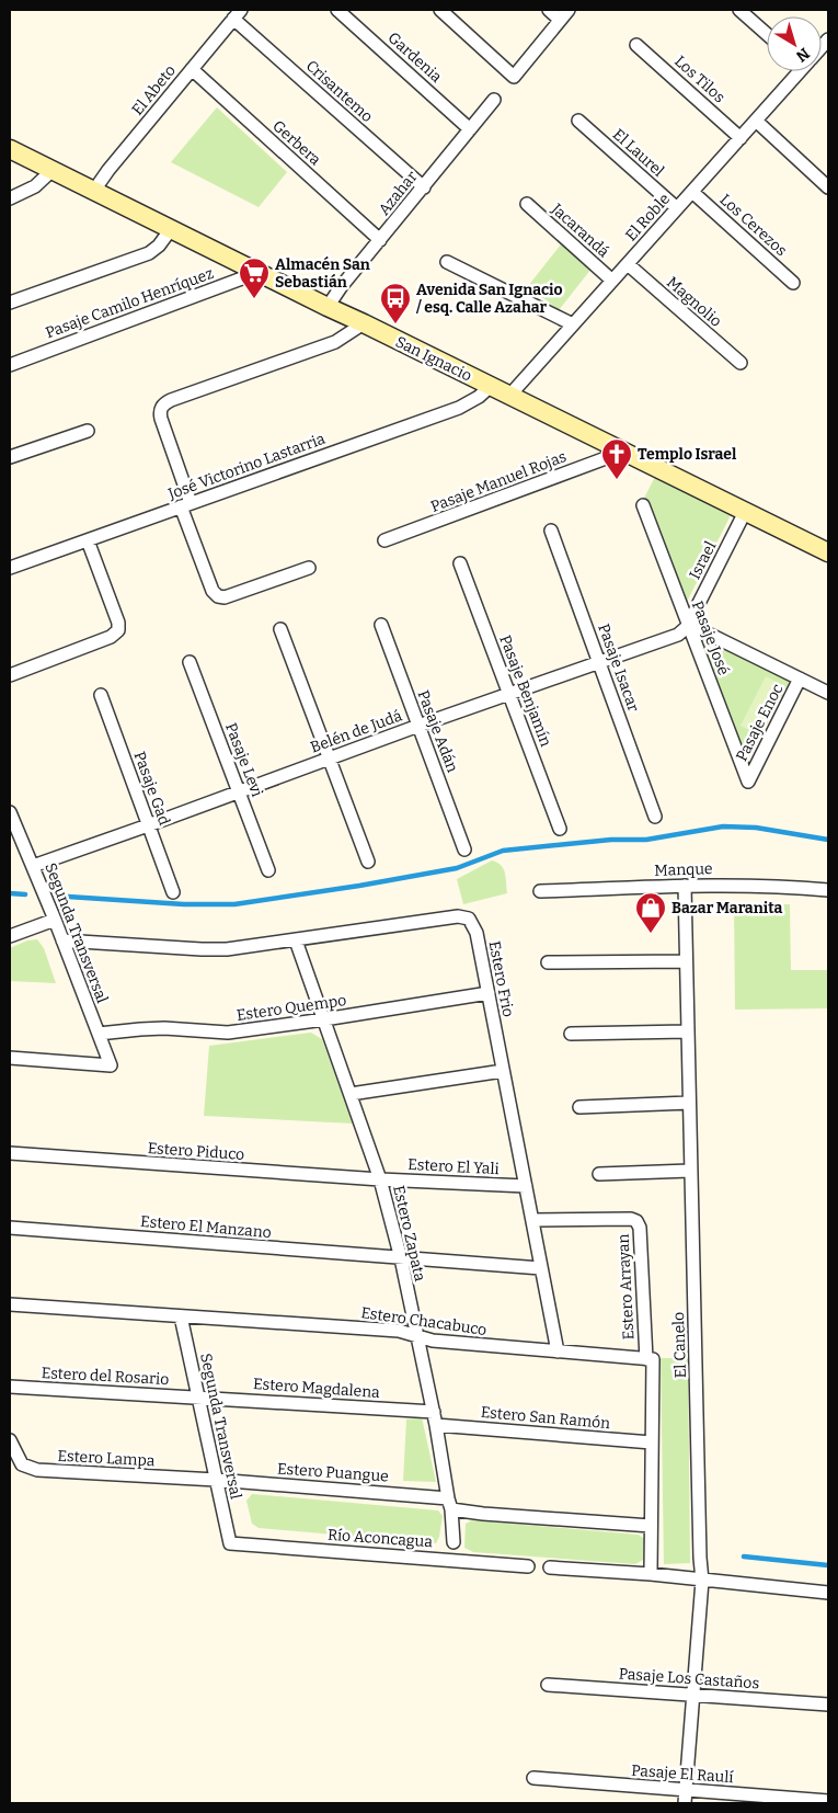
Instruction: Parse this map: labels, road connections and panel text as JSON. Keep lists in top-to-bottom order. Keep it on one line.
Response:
{"streets":{"main road":["San Ignacio"],"street":["Gardenia","Los Tilos","El Abeto","Crisantemo","Gerbera","El Laurel","Azahar","El Roble","Los Cerezos","Jacarandá","Magnolio","Pasaje Camilo Henríquez","José Victorino Lastarria","Pasaje Manuel Rojas","Israel","Pasaje José","Pasaje Isacar","Pasaje Benjamín","Pasaje Enoc","Belén de Judá","Pasaje Adán","Pasaje Levi","Pasaje Gad","Manque","Segunda Transversal","Estero Frio","Estero Quempo","Estero Piduco","Estero El Yali","Estero El Manzano","Estero Zapata","Estero Arrayan","Estero Chacabuco","El Canelo","Estero del Rosario","Estero Magdalena","Estero San Ramón","Estero Lampa","Estero Puangue","Río Aconcagua","Pasaje Los Castaños","Pasaje El Raulí"]},"crossings":[["Gardenia","Azahar"],["Los Tilos","El Roble"],["El Abeto","Crisantemo"],["El Abeto","Gerbera"],["El Abeto","San Ignacio"],["Crisantemo","Azahar"],["Gerbera","Azahar"],["El Laurel","El Roble"],["Azahar","San Ignacio"],["El Roble","Los Cerezos"],["El Roble","Jacarandá"],["El Roble","Magnolio"],["El Roble","San Ignacio"],["Pasaje Camilo Henríquez","San Ignacio"],["San Ignacio","José Victorino Lastarria"],["San Ignacio","Pasaje Manuel Rojas"],["San Ignacio","Israel"],["Israel","Pasaje José"],["Israel","Belén de Judá"],["Pasaje José","Pasaje Enoc"],["Pasaje José","Belén de Judá"],["Pasaje Isacar","Belén de Judá"],["Pasaje Benjamín","Belén de Judá"],["Belén de Judá","Pasaje Adán"],["Belén de Judá","Pasaje Levi"],["Belén de Judá","Pasaje Gad"],["Belén de Judá","Segunda Transversal"],["Manque","El Canelo"],["Segunda Transversal","Estero Frio"],["Segunda Transversal","Estero Quempo"],["Segunda Transversal","Estero Chacabuco"],["Segunda Transversal","Estero del Rosario"],["Segunda Transversal","Estero Magdalena"],["Segunda Transversal","Estero Lampa"],["Segunda Transversal","Estero Puangue"],["Segunda Transversal","Río Aconcagua"],["Estero Frio","Estero Quempo"],["Estero Frio","Estero El Yali"],["Estero Frio","Estero El Manzano"],["Estero Frio","Estero Zapata"],["Estero Frio","Estero Arrayan"],["Estero Frio","Estero Chacabuco"],["Estero Quempo","Estero Zapata"],["Estero Piduco","Estero El Yali"],["Estero Piduco","Estero Zapata"],["Estero El Yali","Estero Zapata"],["Estero El Manzano","Estero Zapata"],["Estero Zapata","Estero Chacabuco"],["Estero Zapata","Estero Magdalena"],["Estero Zapata","Estero San Ramón"],["Estero Zapata","Estero Puangue"],["Estero Arrayan","Estero Chacabuco"],["El Canelo","Pasaje Los Castaños"],["El Canelo","Pasaje El Raulí"],["Estero del Rosario","Estero Magdalena"],["Estero Lampa","Estero Puangue"]],"places":{"supermarket":["Almacén San Sebastián"],"bus stop":["Avenida San Ignacio / esq. Calle Azahar"],"church":["Templo Israel"],"shop":["Bazar Maranita"]},"north":"bottom right"}
